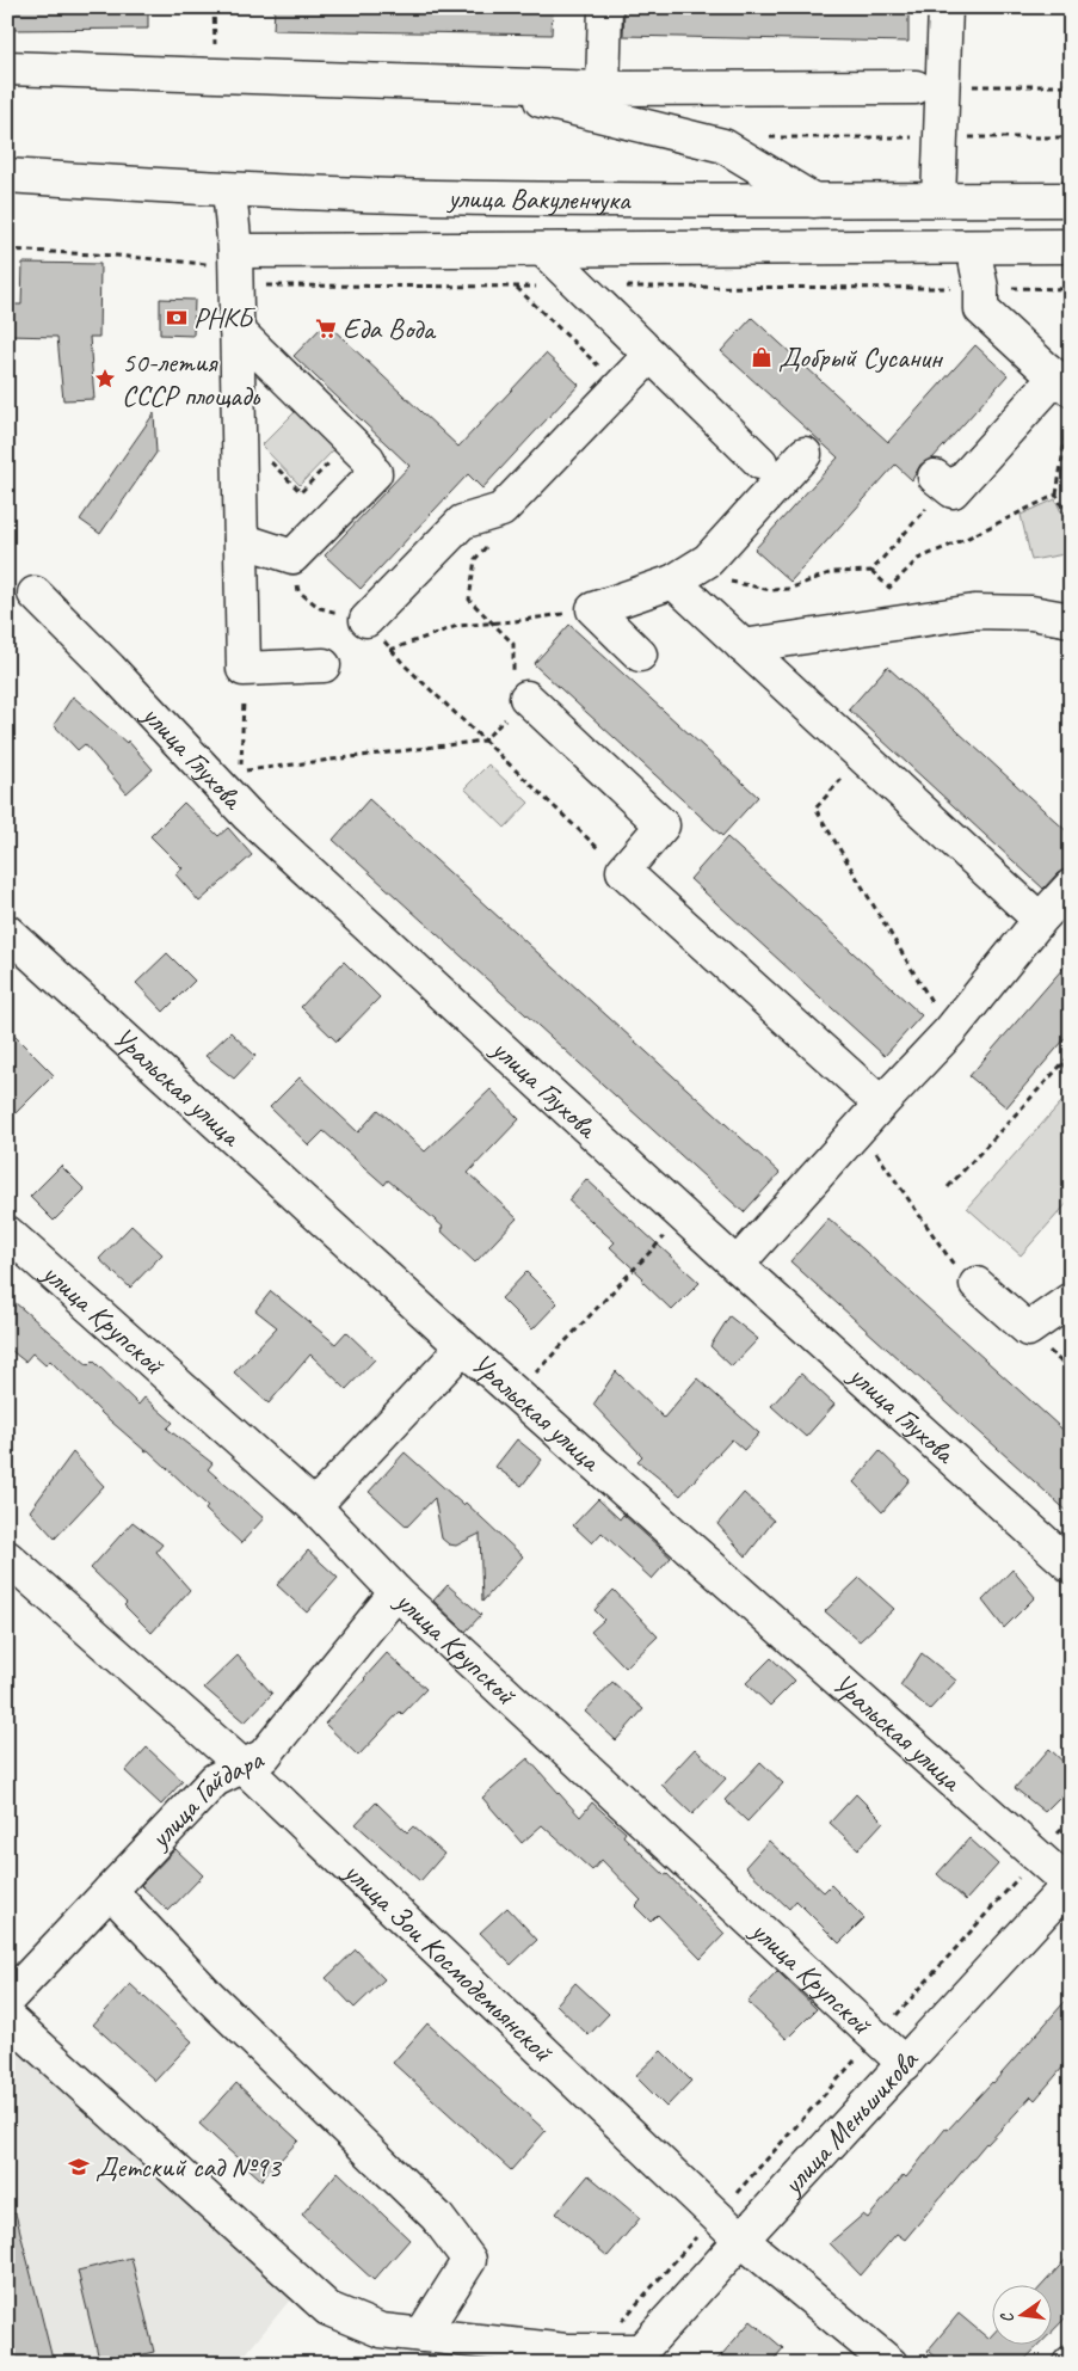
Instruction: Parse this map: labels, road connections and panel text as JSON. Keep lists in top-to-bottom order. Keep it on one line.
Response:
{"streets":{"street":["улица Вакуленчука","улица Глухова","Уральская улица","улица Крупской","улица Гайдара","улица Зои Космодемьянской","улица Меньшикова"]},"crossings":[["Уральская улица","улица Меньшикова"],["улица Крупской","улица Гайдара"],["улица Крупской","улица Меньшикова"],["улица Гайдара","улица Зои Космодемьянской"],["улица Зои Космодемьянской","улица Меньшикова"]],"places":{"bank":["РНКБ"],"supermarket":["Еда Вода"],"shop":["Добрый Сусанин"],"place":["50-летия СССР площадь"],"school or university":["Детский сад №93"]},"north":"left"}
